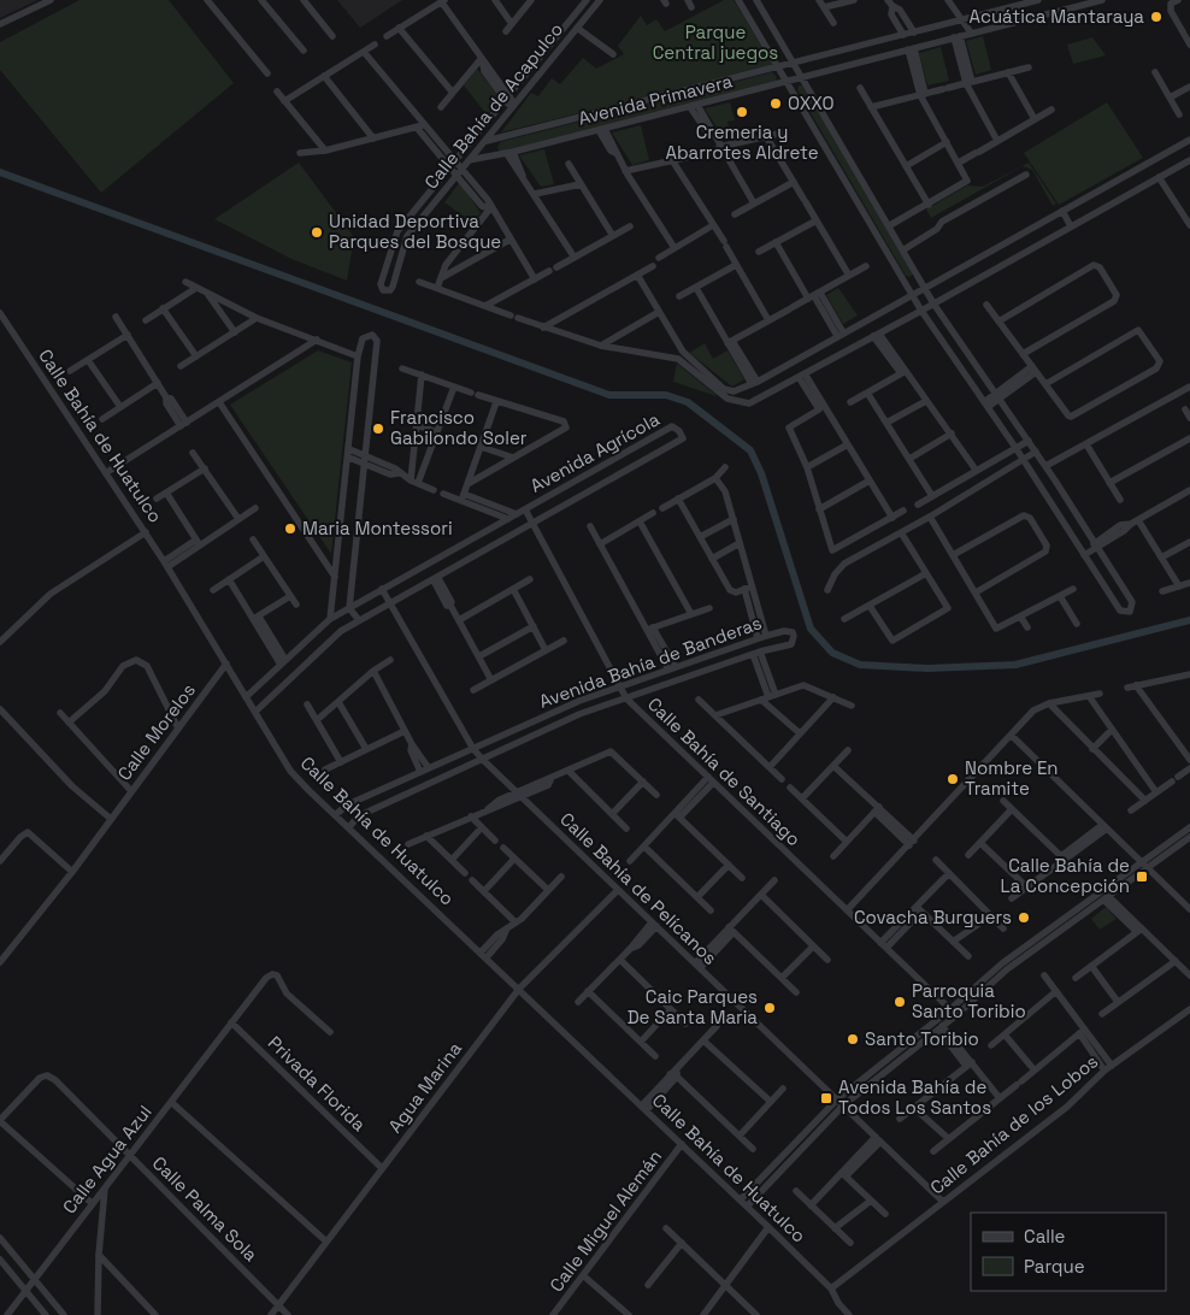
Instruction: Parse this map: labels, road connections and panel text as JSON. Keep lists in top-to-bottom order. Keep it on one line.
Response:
{"streets":{"street":["Avenida Primavera","Calle Bahía de Acapulco","Calle Bahía de Huatulco","Avenida Agrícola","Avenida Bahía de Banderas","Calle Morelos","Calle Bahía de Santiago","Calle Bahía de Pelícanos","Privada Florida","Agua Marina","Calle Bahía de los Lobos","Calle Agua Azul","Calle Palma Sola","Calle Miguel Alemán"]},"crossings":[["Avenida Primavera","Calle Bahía de Acapulco"],["Calle Bahía de Huatulco","Avenida Agrícola"],["Calle Bahía de Huatulco","Avenida Bahía de Banderas"],["Calle Bahía de Huatulco","Calle Morelos"],["Calle Bahía de Huatulco","Agua Marina"],["Calle Bahía de Huatulco","Calle Bahía de los Lobos"],["Calle Bahía de Huatulco","Calle Miguel Alemán"],["Avenida Agrícola","Calle Bahía de Santiago"],["Avenida Agrícola","Calle Bahía de Pelícanos"],["Avenida Bahía de Banderas","Calle Bahía de Santiago"],["Avenida Bahía de Banderas","Calle Bahía de Pelícanos"],["Calle Bahía de Pelícanos","Agua Marina"],["Calle Bahía de Pelícanos","Calle Bahía de los Lobos"],["Privada Florida","Agua Marina"],["Privada Florida","Calle Agua Azul"],["Agua Marina","Calle Palma Sola"],["Calle Agua Azul","Calle Palma Sola"]],"parks":["Parque Central juegos"],"places":{"other":["Acuática Mantaraya","OXXO","Cremeria y Abarrotes Aldrete","Unidad Deportiva Parques del Bosque","Francisco Gabilondo Soler","Maria Montessori","Nombre En Tramite","Covacha Burguers","Parroquia Santo Toribio","Caic Parques De Santa Maria","Santo Toribio"],"transit":["Calle Bahía de La Concepción","Avenida Bahía de Todos Los Santos"]},"legend":["Calle","Parque"]}
